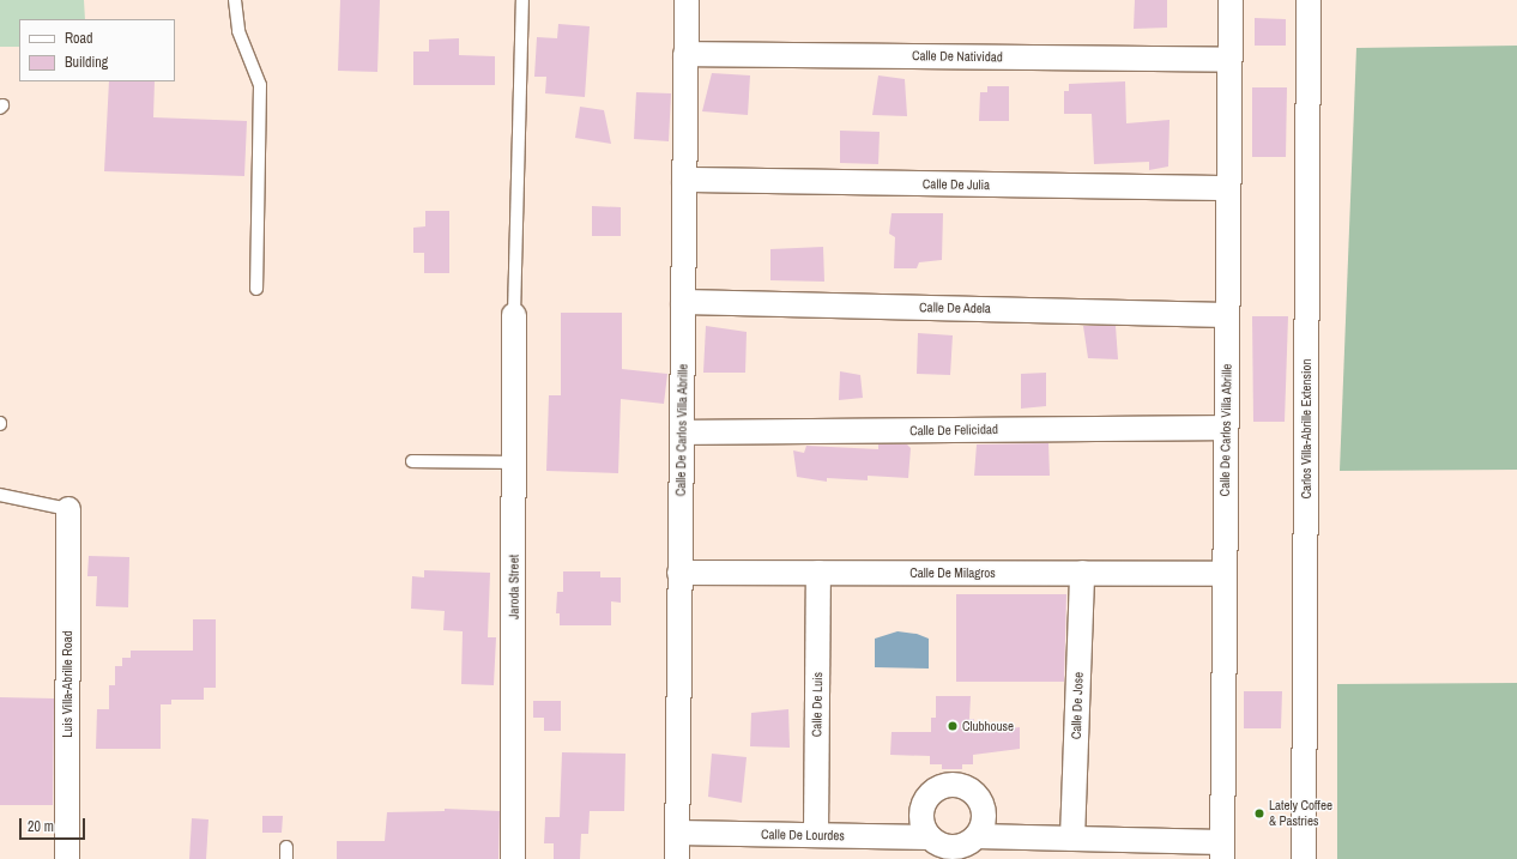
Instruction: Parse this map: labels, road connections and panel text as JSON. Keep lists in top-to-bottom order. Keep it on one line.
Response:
{"streets":{"street":["Calle De Natividad","Calle De Julia","Calle De Adela","Carlos Villa-Abrille Extension","Calle De Carlos Villa Abrille","Calle De Felicidad","Calle De Milagros","Jaroda Street","Luis Villa-Abrille Road","Calle De Luis","Calle De Jose","Calle De Lourdes"]},"crossings":[["Calle De Natividad","Calle De Carlos Villa Abrille"],["Calle De Julia","Calle De Carlos Villa Abrille"],["Calle De Adela","Calle De Carlos Villa Abrille"],["Calle De Carlos Villa Abrille","Calle De Felicidad"],["Calle De Carlos Villa Abrille","Calle De Milagros"],["Calle De Carlos Villa Abrille","Calle De Lourdes"],["Calle De Milagros","Calle De Luis"],["Calle De Milagros","Calle De Jose"],["Calle De Luis","Calle De Lourdes"]],"places":["Clubhouse","Lately Coffee & Pastries"],"legend":["Road","Building"],"scale_bar":"20 m"}
